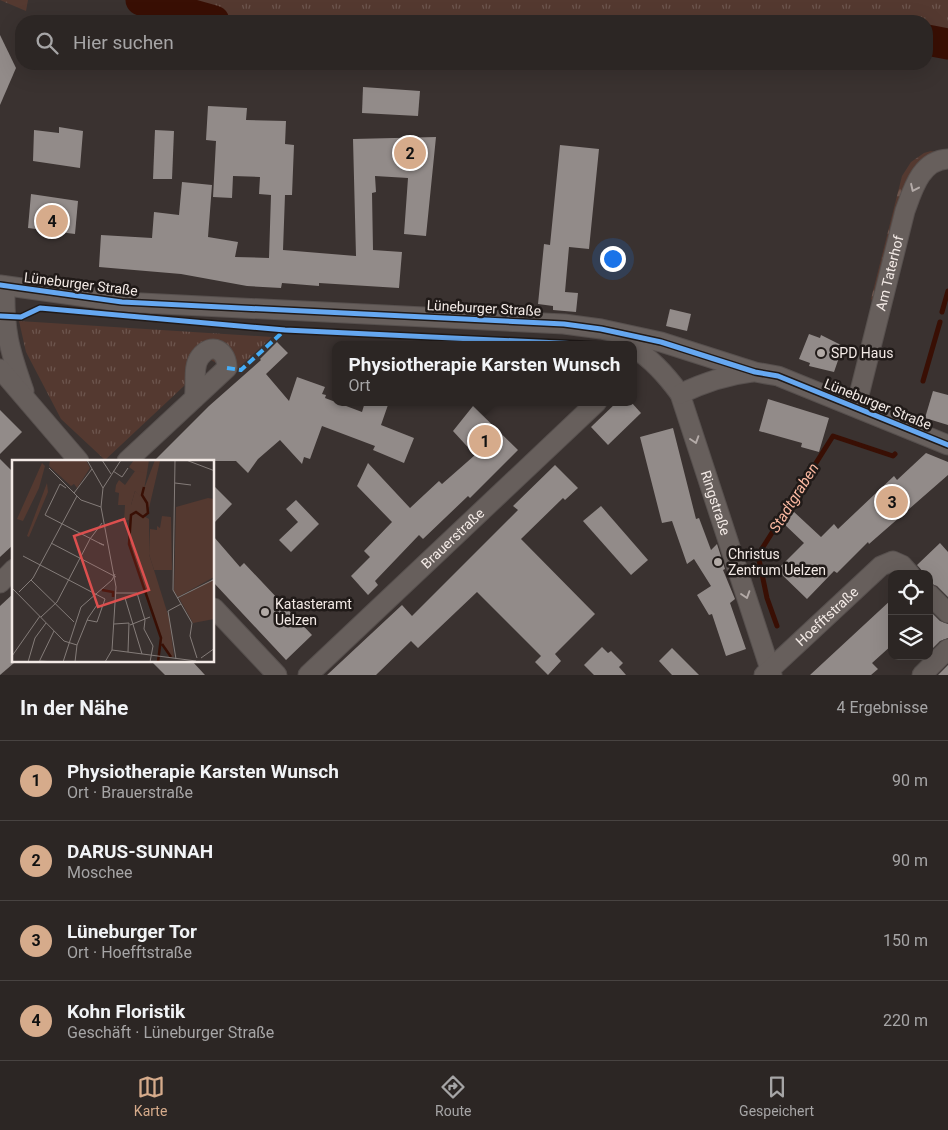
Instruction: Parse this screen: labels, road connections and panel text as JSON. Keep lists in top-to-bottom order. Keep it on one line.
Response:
{"streets":{"street":["Am Taterhof","Lüneburger Straße","Ringstraße","Brauerstraße","Hoefftstraße"]},"crossings":[["Am Taterhof","Lüneburger Straße"],["Lüneburger Straße","Ringstraße"],["Ringstraße","Hoefftstraße"]],"one_way":["Am Taterhof","Ringstraße"],"water":["Stadtgraben"],"places":["SPD Haus","Christus Zentrum Uelzen","Katasteramt Uelzen"],"page":{"search":"Hier suchen","pins":["2","4","1","3"],"popup":["Physiotherapie Karsten Wunsch","Ort"],"heading":["In der Nähe","4 Ergebnisse"],"list":[{"mark":"1","name":"Physiotherapie Karsten Wunsch","note":"Ort · Brauerstraße","value":"90 m"},{"mark":"2","name":"DARUS-SUNNAH","note":"Moschee","value":"90 m"},{"mark":"3","name":"Lüneburger Tor","note":"Ort · Hoefftstraße","value":"150 m"},{"mark":"4","name":"Kohn Floristik","note":"Geschäft · Lüneburger Straße","value":"220 m"}],"nav":["Karte","Route","Gespeichert"]}}
